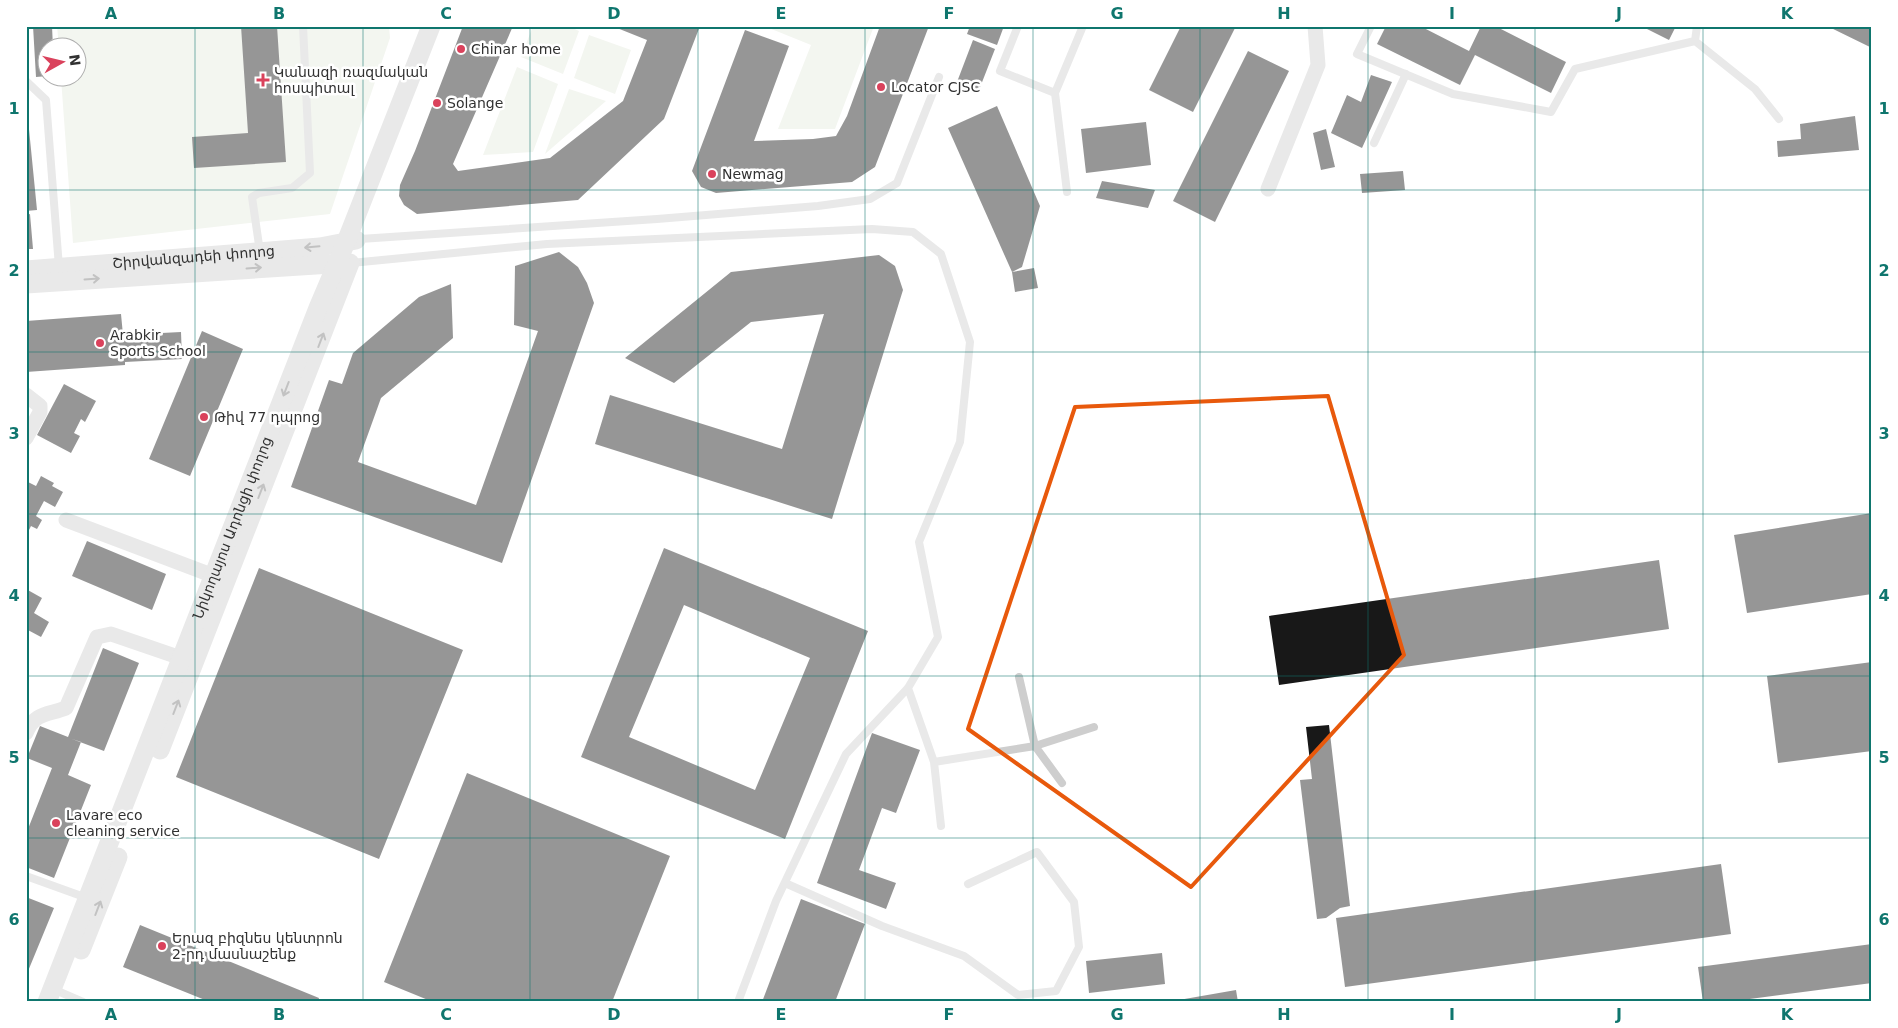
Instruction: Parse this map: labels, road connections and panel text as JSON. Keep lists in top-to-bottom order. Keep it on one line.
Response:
{"streets":{"street":["Շիրվանզադեի փողոց","Նիկողայոս Ադոնցի փողոց"]},"crossings":[["Շիրվանզադեի փողոց","Նիկողայոս Ադոնցի փողոց"]],"places":{"other":["Chinar home","Locator CJSC","Solange","Newmag","Arabkir Sports School","Թիվ 77 դպրոց","Lavare eco cleaning service","Երազ բիզնես կենտրոն 2-րդ մասնաշենք"],"health":["Կանազի ռազմական հոսպիտալ"]},"north":"right","grid":{"columns":["A","B","C","D","E","F","G","H","I","J","K"],"rows":["1","2","3","4","5","6"]}}
